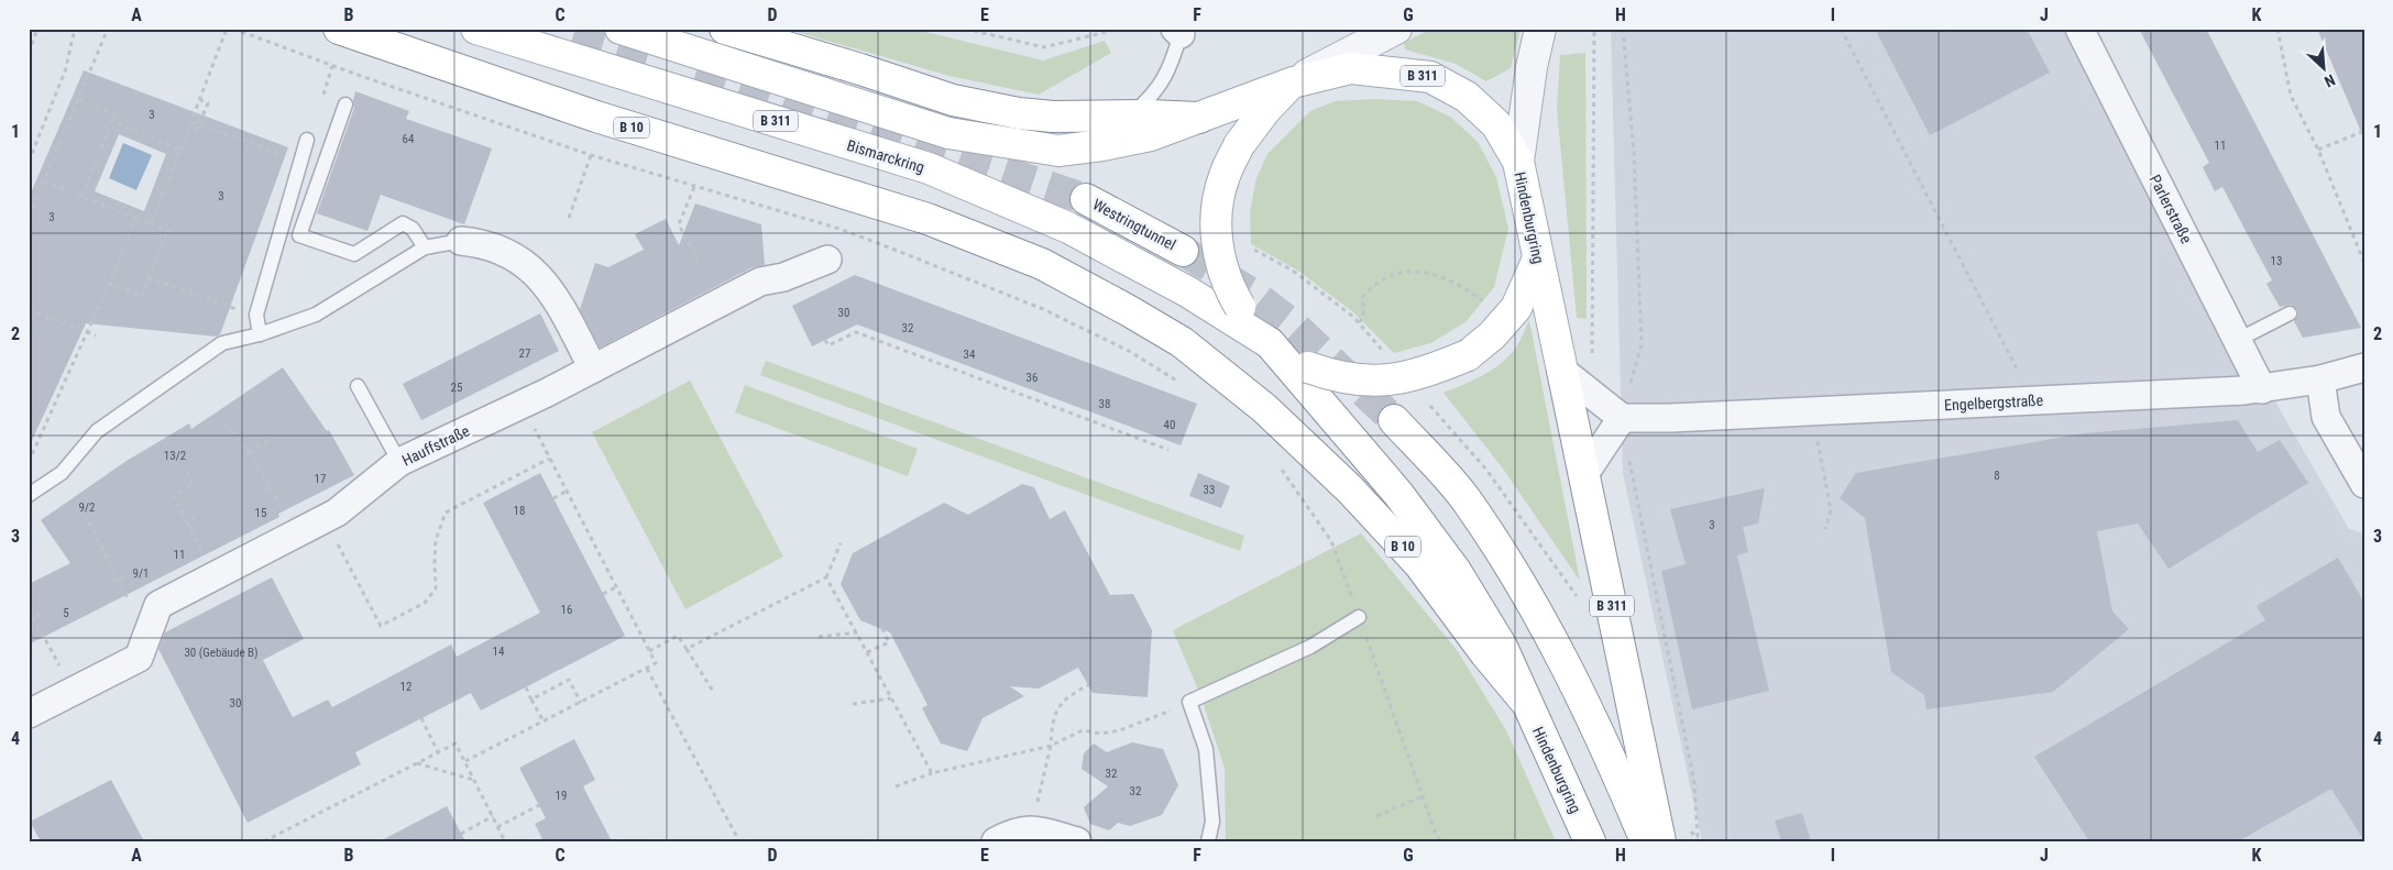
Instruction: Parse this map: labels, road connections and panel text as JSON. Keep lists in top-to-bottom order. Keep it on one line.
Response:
{"streets":{"main road":["B 311","B 10","Bismarckring","Hindenburgring","Westringtunnel"],"street":["Parlerstraße","Engelbergstraße","Hauffstraße"]},"crossings":[["B 311","B 10"],["B 311","Bismarckring"],["B 311","Hindenburgring"],["B 10","Hindenburgring"],["Bismarckring","Hindenburgring"],["Parlerstraße","Engelbergstraße"]],"house_numbers":["3","64","11","3","3","13","30","32","27","34","36","25","38","40","13/2","8","17","33","9/2","18","15","3","11","9/1","16","5","14","30 (Gebäude B)","12","30","32","32","19"],"north":"bottom right","grid":{"columns":["A","B","C","D","E","F","G","H","I","J","K"],"rows":["1","2","3","4"]}}
